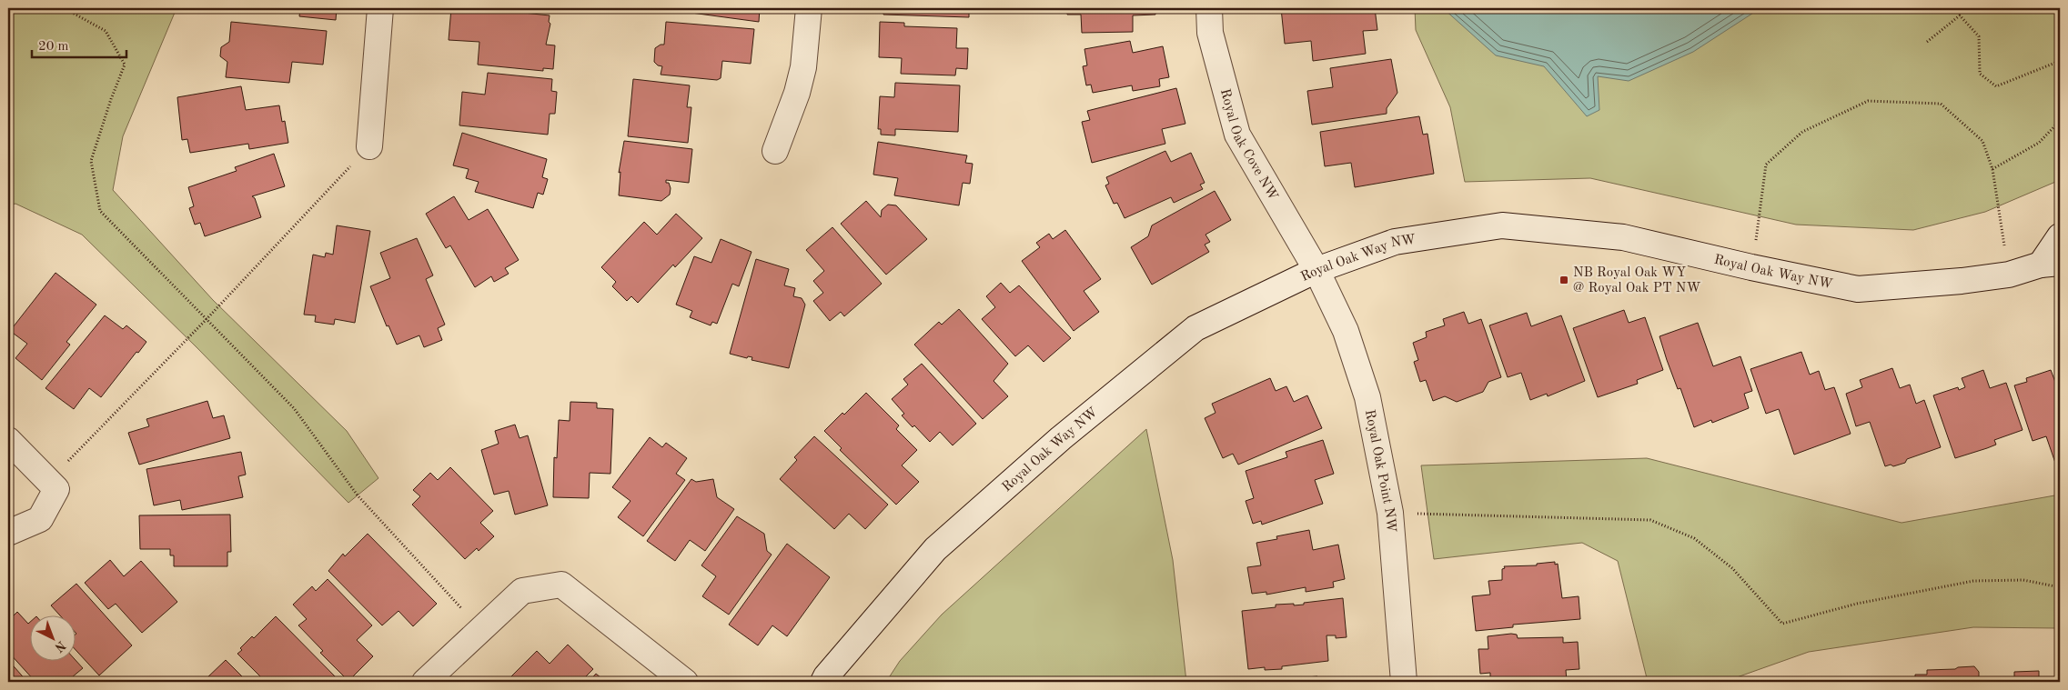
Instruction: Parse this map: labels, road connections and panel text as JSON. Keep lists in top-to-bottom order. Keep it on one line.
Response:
{"streets":{"street":["Royal Oak Cove NW","Royal Oak Way NW","Royal Oak Point NW"]},"crossings":[["Royal Oak Cove NW","Royal Oak Way NW"],["Royal Oak Cove NW","Royal Oak Point NW"],["Royal Oak Way NW","Royal Oak Point NW"]],"places":{"transit":["NB Royal Oak WY @ Royal Oak PT NW"]},"scale_bar":"20 m","north":"bottom right"}
